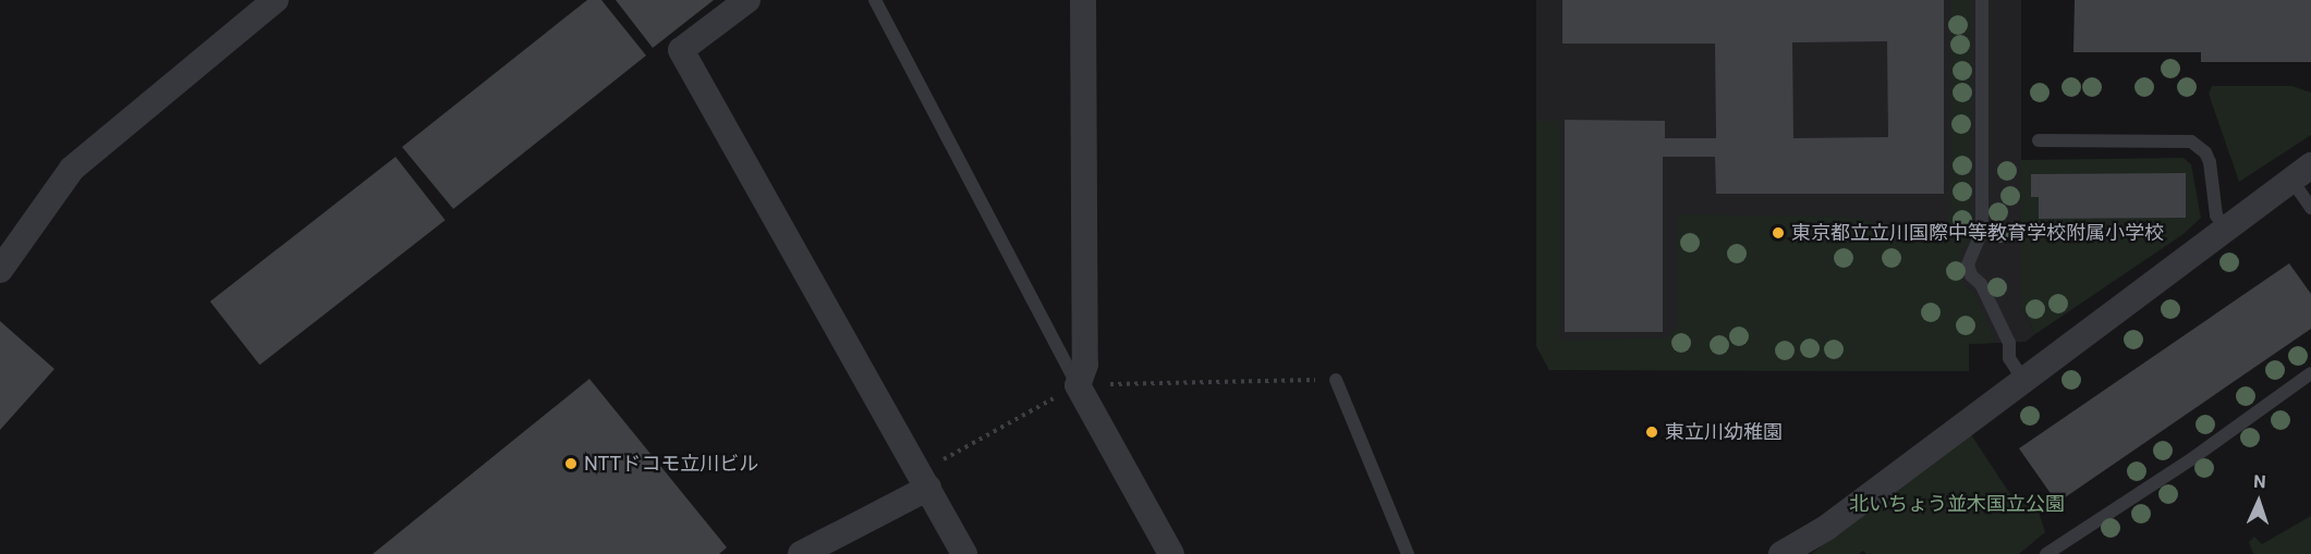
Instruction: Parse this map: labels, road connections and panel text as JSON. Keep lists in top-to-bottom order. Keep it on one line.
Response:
{"parks":["北いちょう並木国立公園"],"places":["東京都立立川国際中等教育学校附属小学校","東立川幼稚園","NTTドコモ立川ビル"],"north":"top"}
